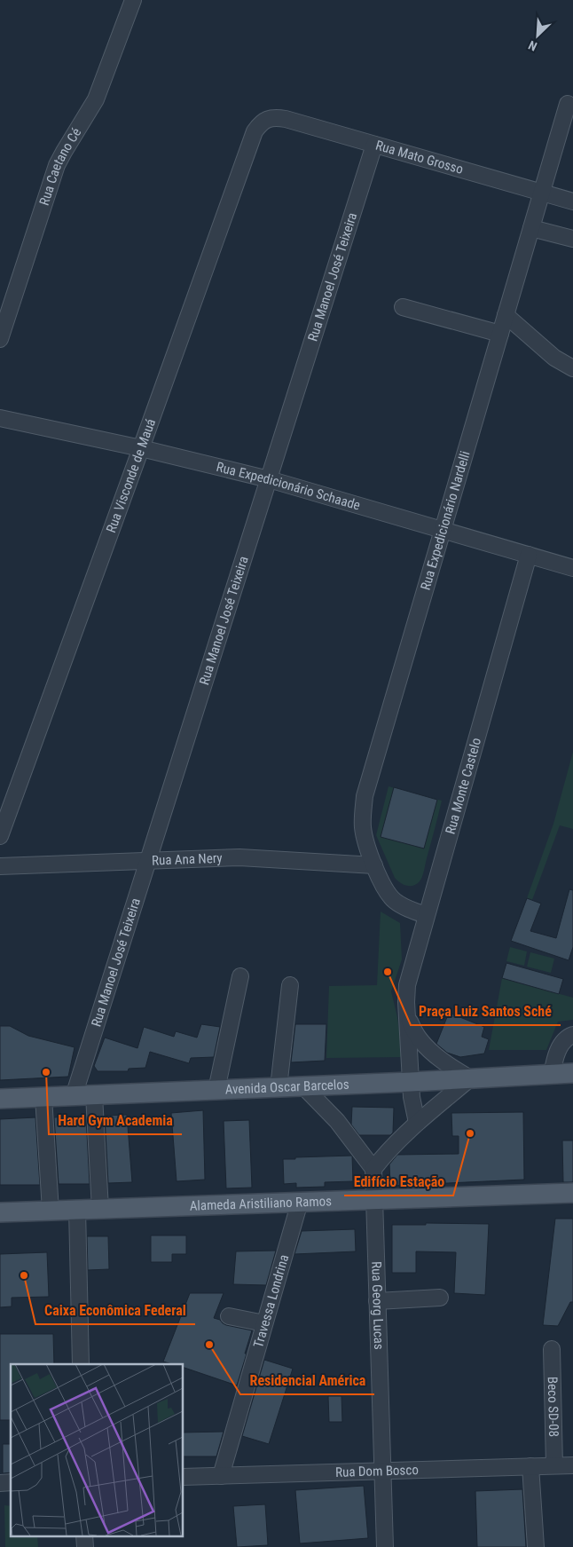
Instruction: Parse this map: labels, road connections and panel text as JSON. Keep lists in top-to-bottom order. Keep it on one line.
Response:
{"streets":{"main road":["Avenida Oscar Barcelos","Alameda Aristiliano Ramos"],"street":["Rua Mato Grosso","Rua Caetano Cé","Rua Manoel José Teixeira","Rua Visconde de Mauá","Rua Expedicionário Schaade","Rua Expedicionário Nardelli","Rua Monte Castelo","Rua Ana Nery","Travessa Londrina","Rua Georg Lucas","Beco SD-08","Rua Dom Bosco"]},"crossings":[["Rua Mato Grosso","Rua Manoel José Teixeira"],["Rua Mato Grosso","Rua Visconde de Mauá"],["Rua Mato Grosso","Rua Expedicionário Nardelli"],["Rua Manoel José Teixeira","Rua Expedicionário Schaade"],["Rua Manoel José Teixeira","Rua Ana Nery"],["Rua Manoel José Teixeira","Avenida Oscar Barcelos"],["Rua Visconde de Mauá","Rua Expedicionário Schaade"],["Rua Expedicionário Schaade","Rua Expedicionário Nardelli"],["Rua Expedicionário Schaade","Rua Monte Castelo"],["Rua Expedicionário Nardelli","Rua Monte Castelo"],["Rua Expedicionário Nardelli","Rua Ana Nery"],["Rua Monte Castelo","Avenida Oscar Barcelos"],["Alameda Aristiliano Ramos","Travessa Londrina"],["Alameda Aristiliano Ramos","Rua Georg Lucas"],["Travessa Londrina","Rua Dom Bosco"],["Rua Georg Lucas","Rua Dom Bosco"],["Beco SD-08","Rua Dom Bosco"]],"places":["Praça Luiz Santos Sché","Hard Gym Academia","Edifício Estação","Caixa Econômica Federal","Residencial América"],"north":"bottom left"}
